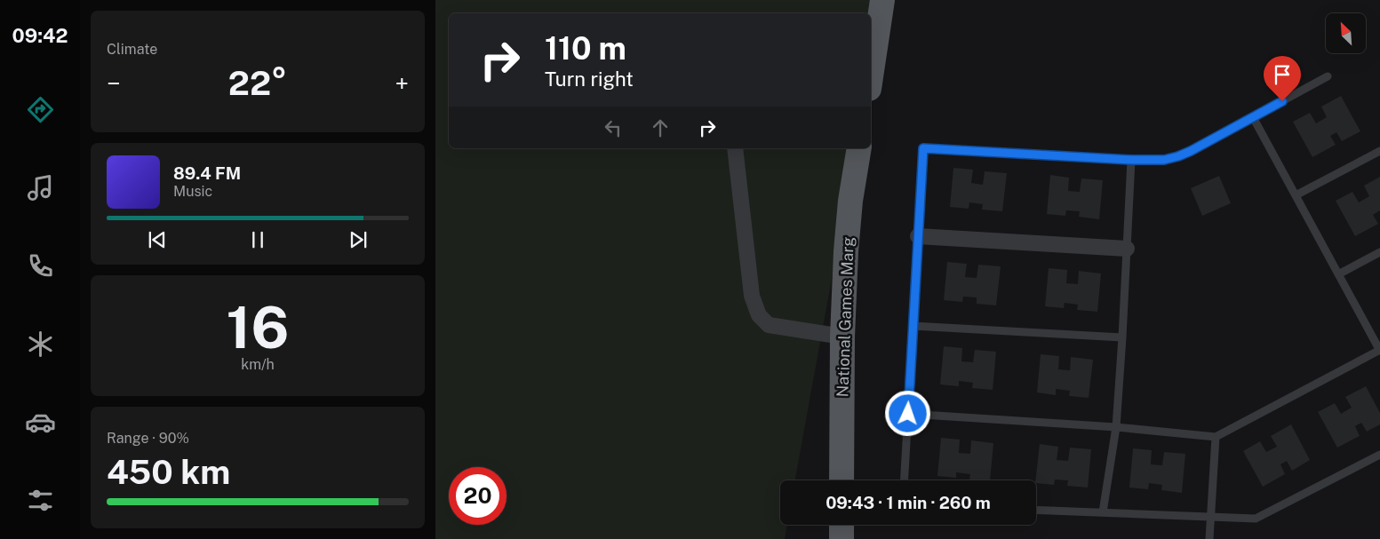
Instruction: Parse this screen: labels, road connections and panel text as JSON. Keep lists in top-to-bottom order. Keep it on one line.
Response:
{"streets":{"main road":["National Games Marg"]},"north":"top left","page":{"tabs":"09:42","tile":["Climate",["16","km/h"],["Range · 90%","450 km"]],"turn":["110 m","Turn right"],"heat":["−","22°","+"],"song":["89.4 FM","Music"],"limit":"20","trip":"09:43 · 1 min · 260 m"}}
